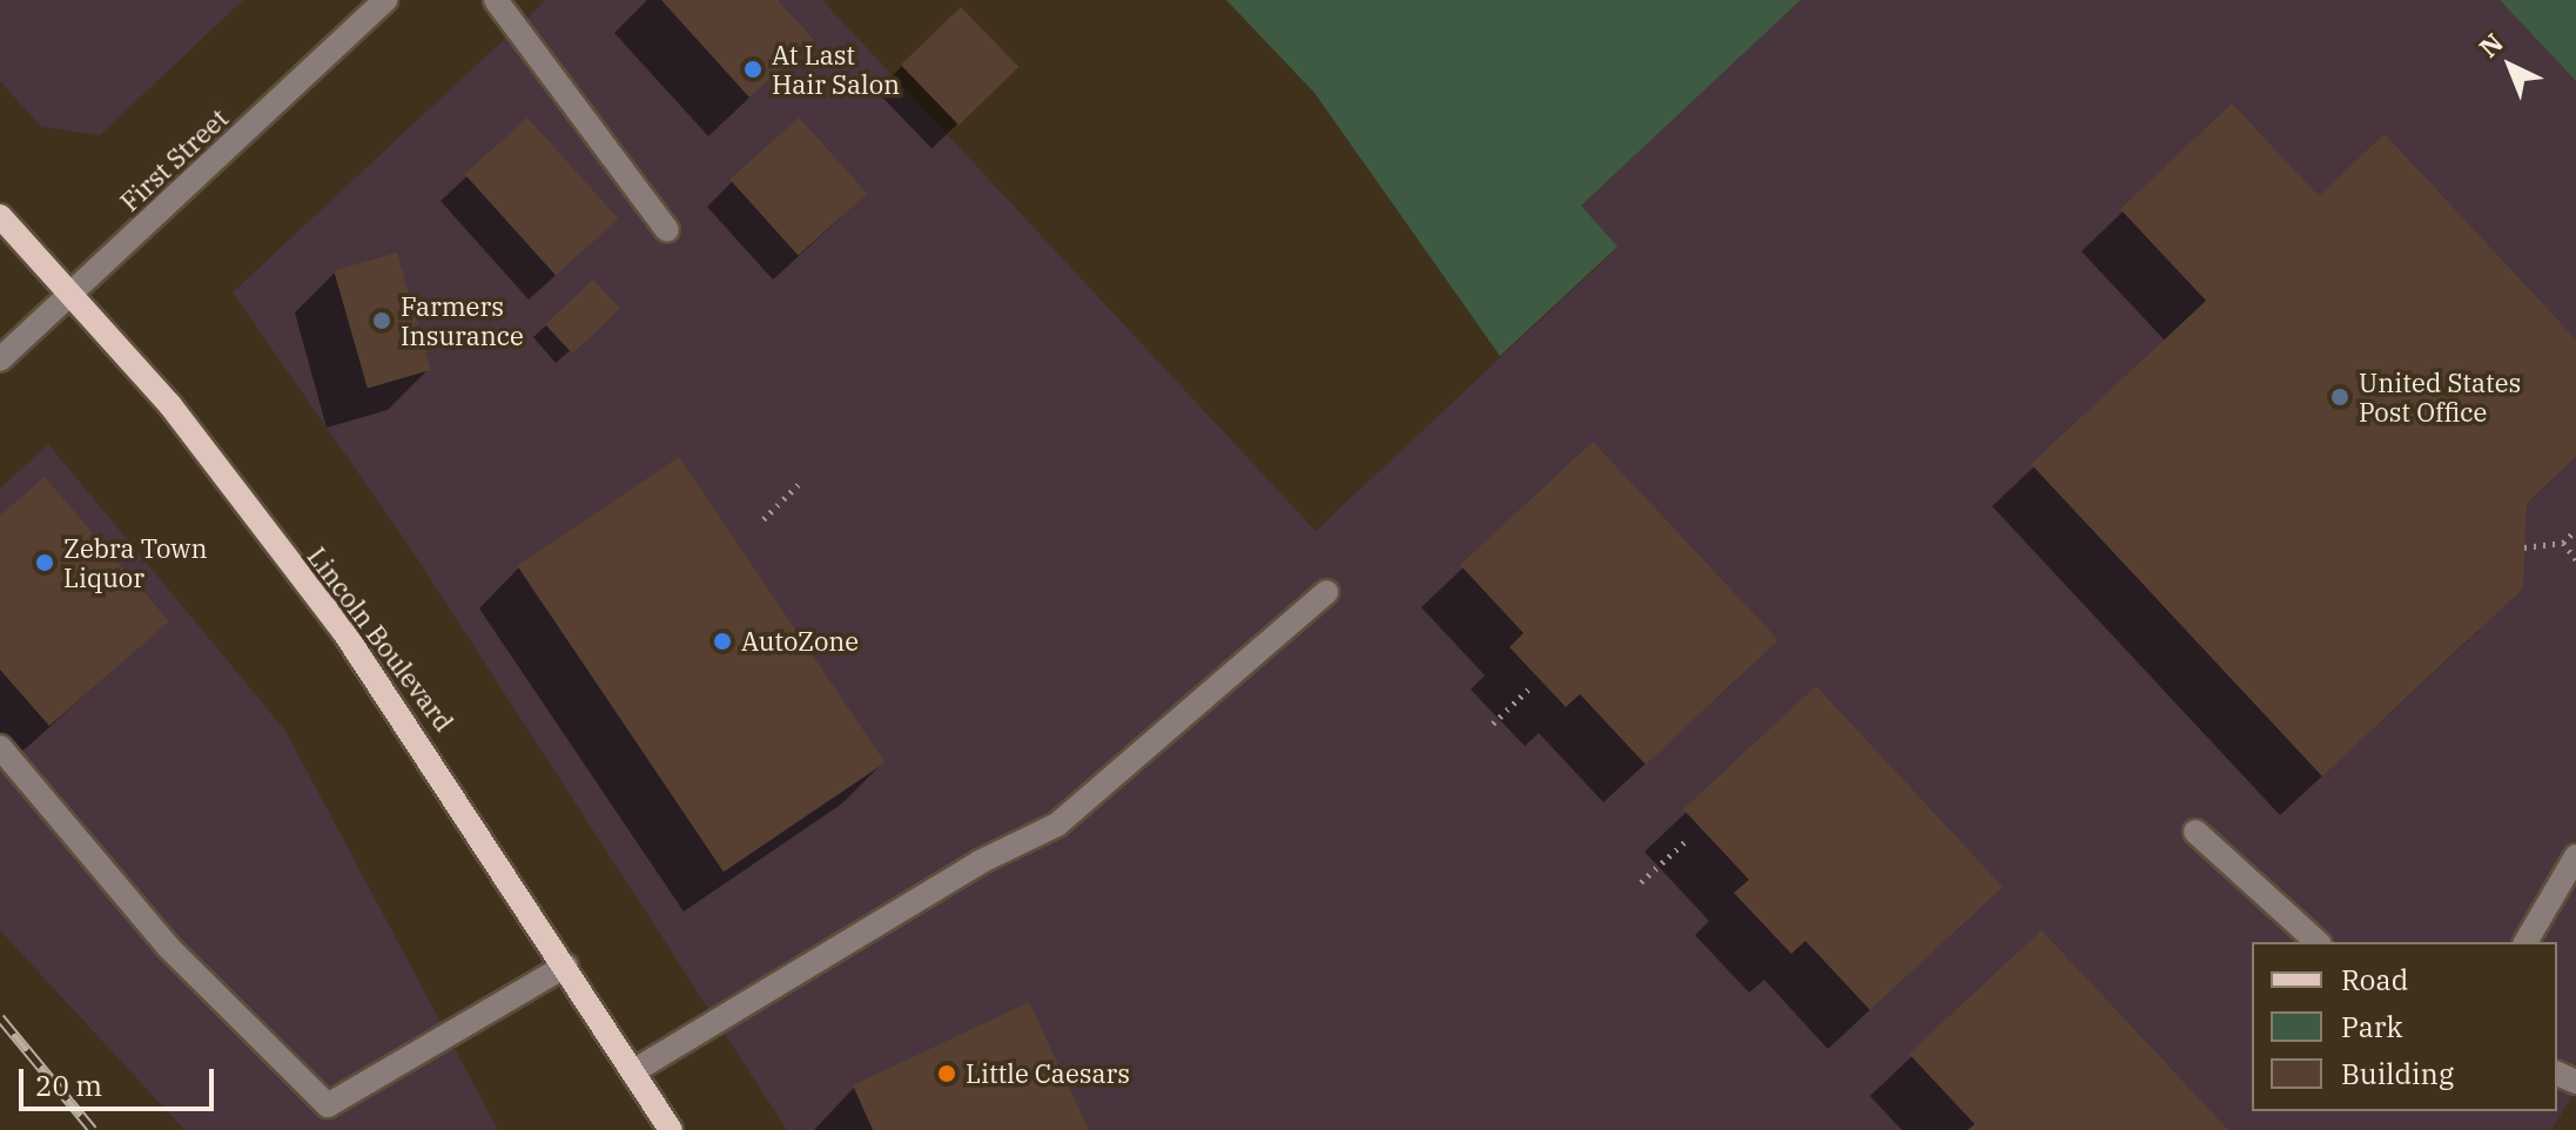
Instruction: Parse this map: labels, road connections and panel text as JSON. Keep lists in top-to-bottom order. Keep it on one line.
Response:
{"streets":{"main road":["Lincoln Boulevard"],"street":["First Street"]},"crossings":[["First Street","Lincoln Boulevard"]],"places":["At Last Hair Salon","Farmers Insurance","United States Post Office","Zebra Town Liquor","AutoZone","Little Caesars"],"legend":["Road","Park","Building"],"scale_bar":"20 m","north":"top left"}
